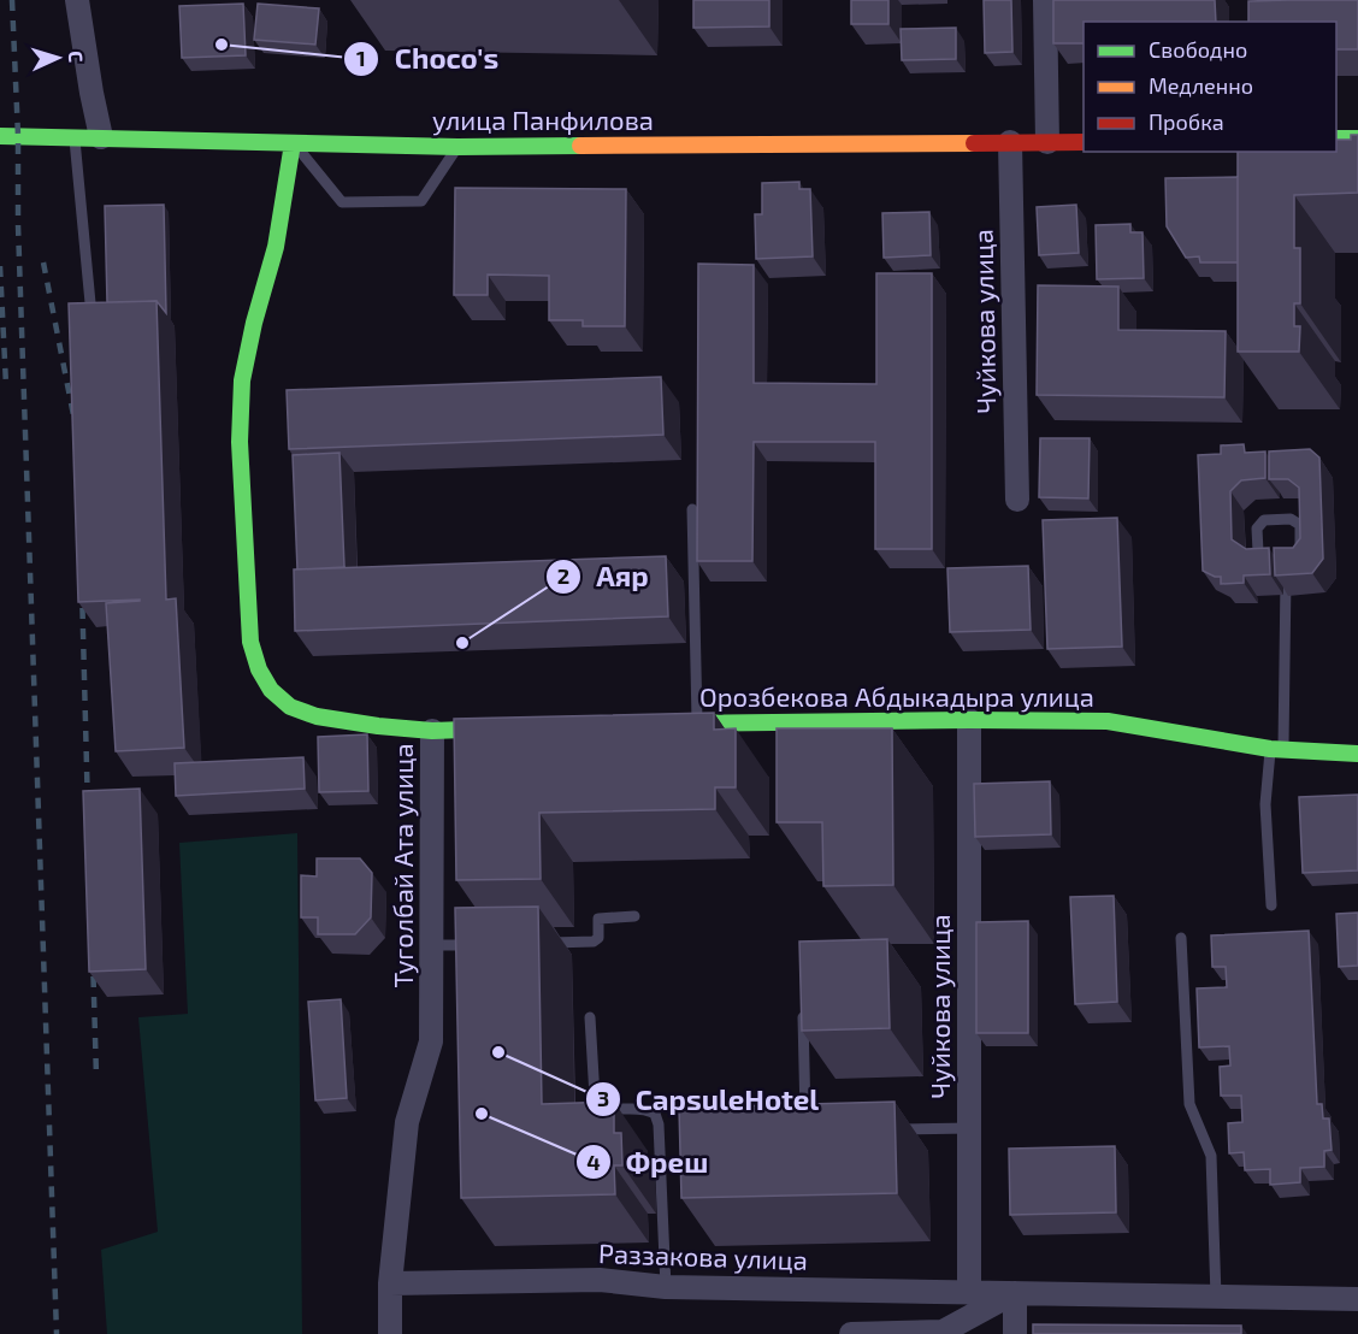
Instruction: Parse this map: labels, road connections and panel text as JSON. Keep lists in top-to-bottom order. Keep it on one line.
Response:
{"streets":{"street":["улица Панфилова","Чуйкова улица","Орозбекова Абдыкадыра улица","Туголбай Ата улица","Раззакова улица"]},"crossings":[["улица Панфилова","Чуйкова улица"],["улица Панфилова","Туголбай Ата улица"],["Чуйкова улица","Орозбекова Абдыкадыра улица"],["Чуйкова улица","Раззакова улица"],["Туголбай Ата улица","Раззакова улица"]],"places":["Choco's","Аяр","CapsuleHotel","Фреш"],"legend":["Свободно","Медленно","Пробка"],"north":"right"}
